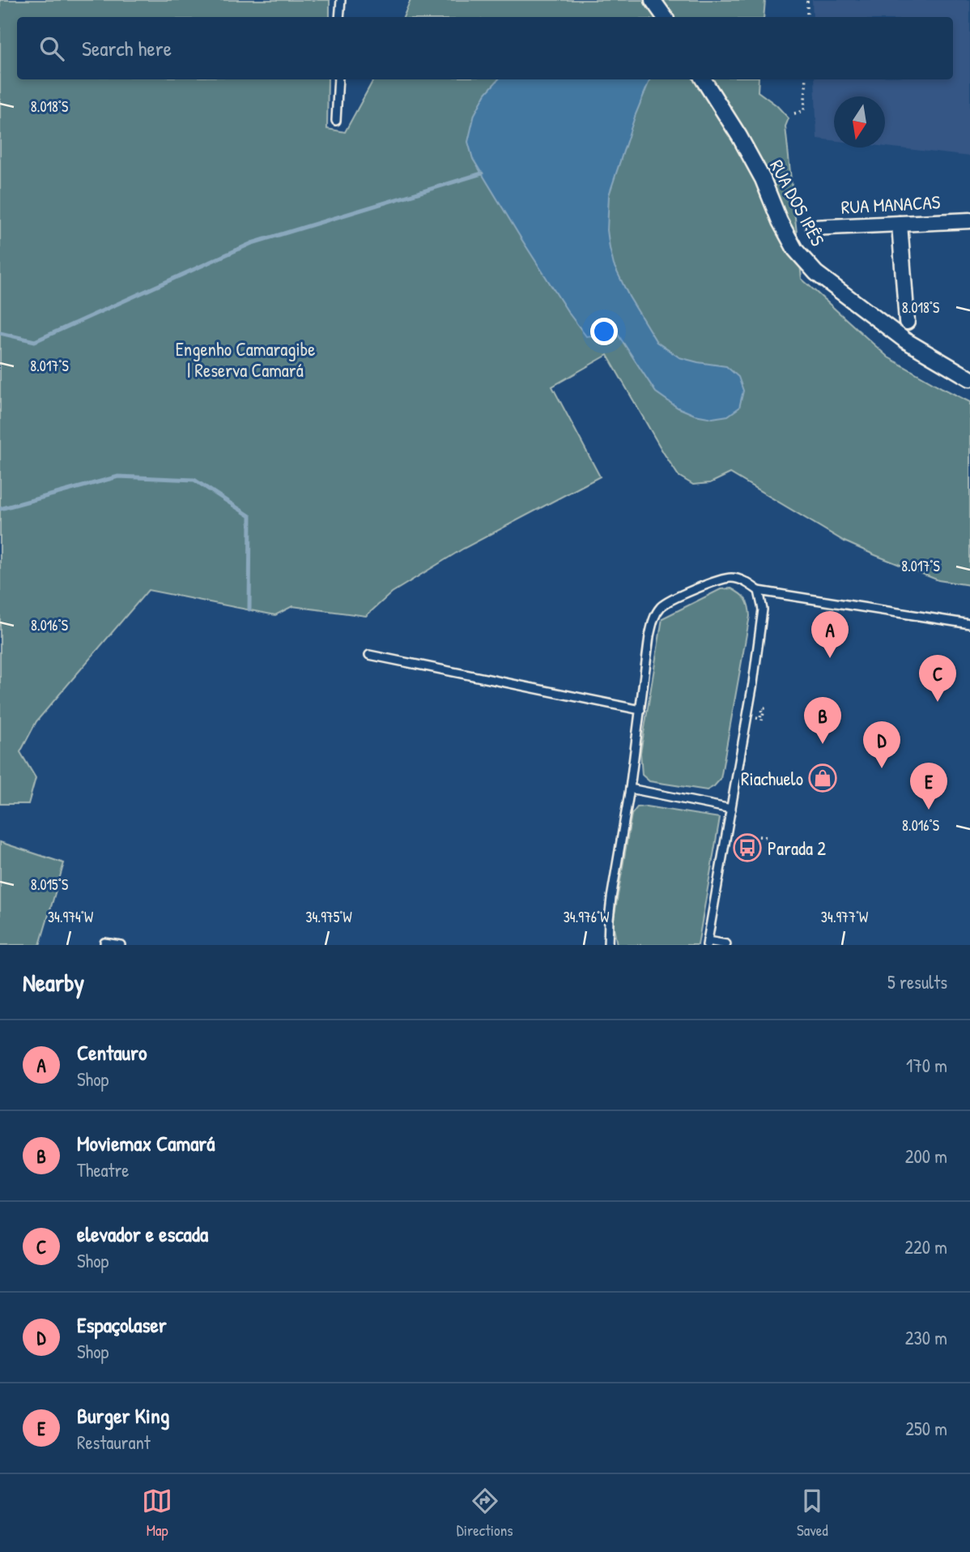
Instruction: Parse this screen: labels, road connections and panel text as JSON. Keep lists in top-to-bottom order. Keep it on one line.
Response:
{"streets":{"street":["RUA DOS IPÊS","RUA MANACAS"]},"parks":["Engenho Camaragibe | Reserva Camará"],"places":{"shop":["Riachuelo"],"bus stop":["Parada 2"]},"north":"bottom","page":{"search":"Search here","pins":["A","C","B","D","E"],"heading":["Nearby","5 results"],"list":[{"mark":"A","name":"Centauro","note":"Shop","value":"170 m"},{"mark":"B","name":"Moviemax Camará","note":"Theatre","value":"200 m"},{"mark":"C","name":"elevador e escada","note":"Shop","value":"220 m"},{"mark":"D","name":"Espaçolaser","note":"Shop","value":"230 m"},{"mark":"E","name":"Burger King","note":"Restaurant","value":"250 m"}],"nav":["Map","Directions","Saved"]},"coordinates":["8.018°S","8.017°S","8.016°S","8.015°S","34.974°W","34.975°W","34.976°W","34.977°W"]}
